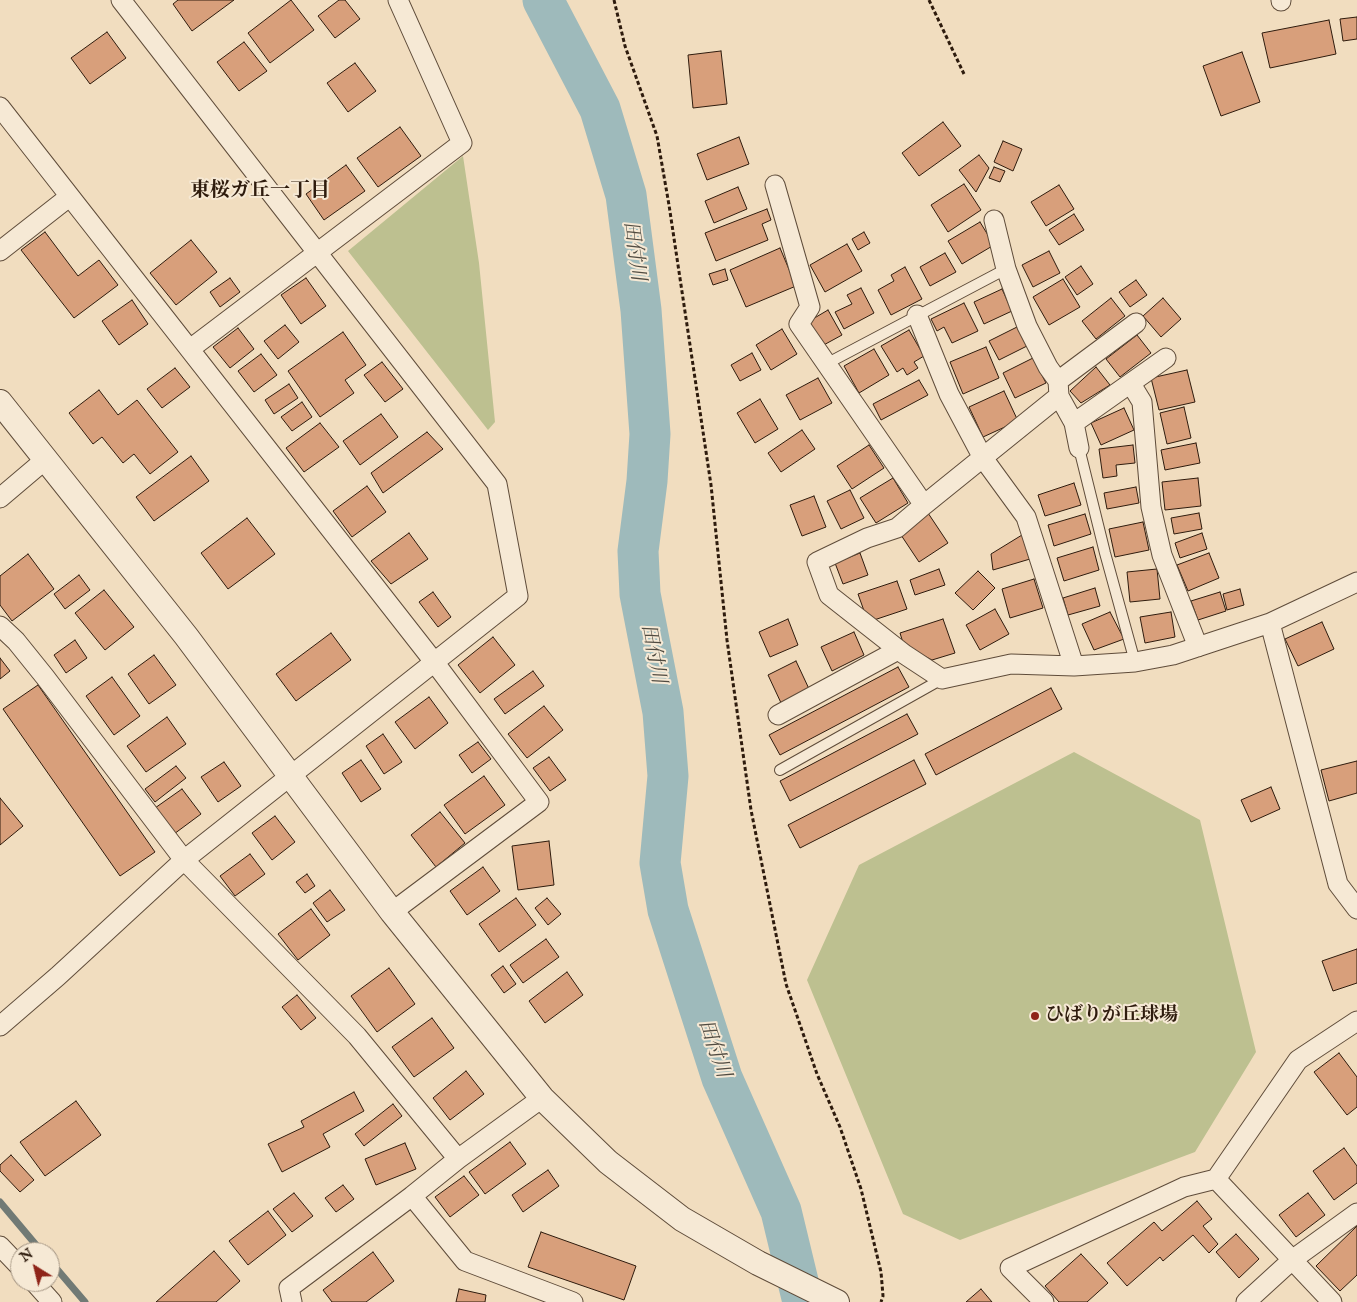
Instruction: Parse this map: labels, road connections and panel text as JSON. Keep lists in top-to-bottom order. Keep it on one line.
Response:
{"districts":["東桜ガ丘一丁目"],"water":["田付川"],"places":["ひばりが丘球場"],"north":"top left"}
